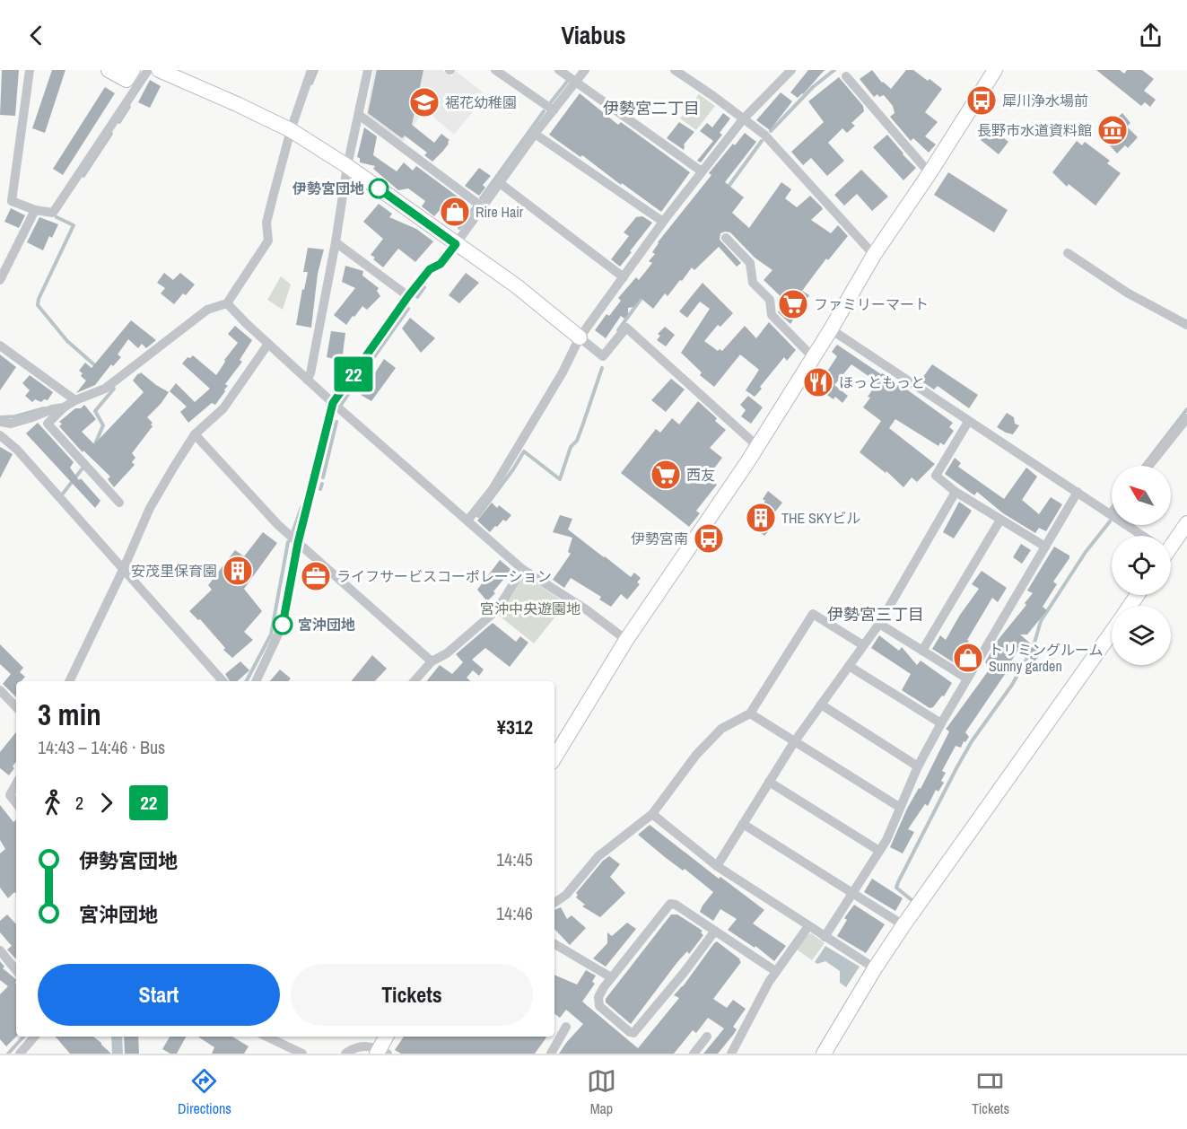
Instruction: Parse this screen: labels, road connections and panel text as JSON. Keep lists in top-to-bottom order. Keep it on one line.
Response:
{"districts":["伊勢宮二丁目","伊勢宮三丁目"],"parks":["宮沖中央遊園地"],"places":{"bus stop":["犀川浄水場前","伊勢宮南"],"school or university":["裾花幼稚園"],"museum":["長野市水道資料館"],"other":["伊勢宮団地","宮沖団地"],"shop":["Rire Hair","トリミングルーム Sunny garden"],"supermarket":["ファミリーマート","西友"],"restaurant":["ほっともっと"],"building":["THE SKYビル","安茂里保育園"],"office":["ライフサービスコーポレーション"]},"lines":["bus line 22"],"north":"top left","page":{"header":"Viabus","on_map":"22","heading":["3 min","14:43 – 14:46 · Bus","¥312"],"legs":["2","22"],"list":[{"name":"伊勢宮団地","value":"14:45"},{"name":"宮沖団地","value":"14:46"}],"buttons":["Start","Tickets"],"tabs":["Directions","Map","Tickets"]}}
